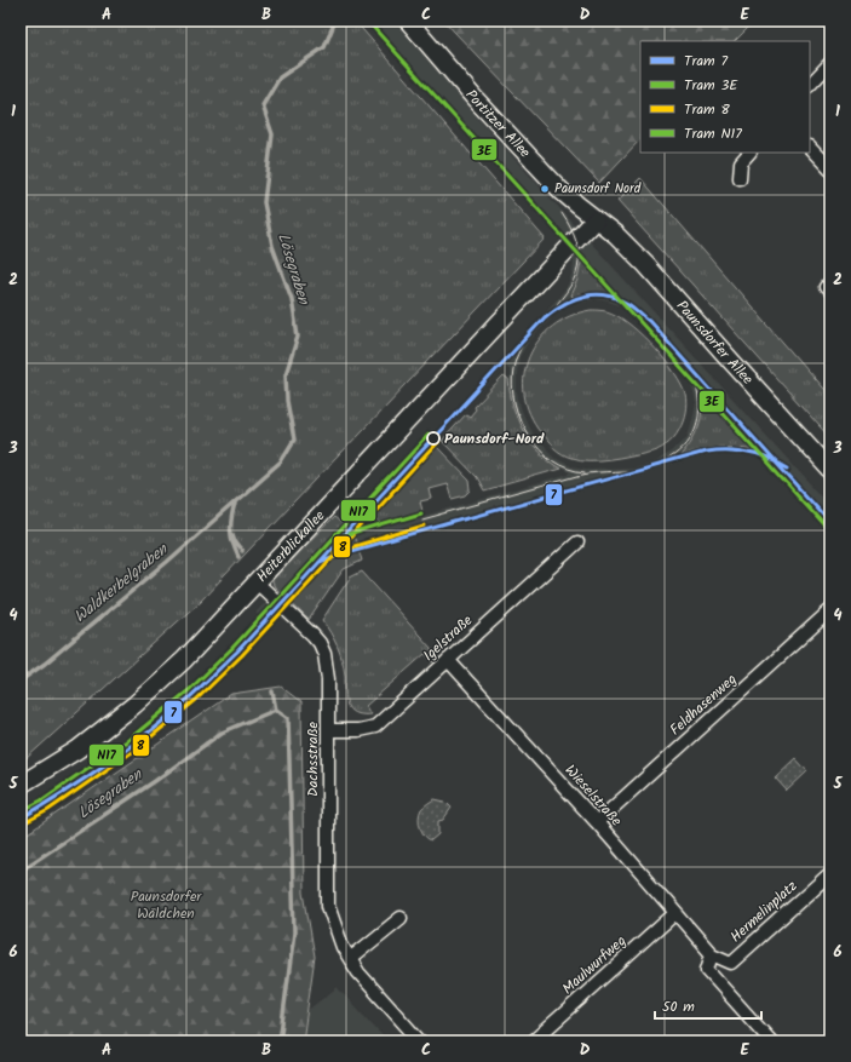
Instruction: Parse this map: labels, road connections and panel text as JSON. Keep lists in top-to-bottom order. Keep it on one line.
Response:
{"streets":{"main road":["Portitzer Allee","Paunsdorfer Allee","Heiterblickallee"],"street":["Igelstraße","Feldhasenweg","Dachsstraße","Wieselstraße","Hermelinplatz","Maulwurfweg"]},"crossings":[["Portitzer Allee","Paunsdorfer Allee"],["Portitzer Allee","Heiterblickallee"],["Paunsdorfer Allee","Heiterblickallee"],["Heiterblickallee","Dachsstraße"],["Igelstraße","Dachsstraße"],["Igelstraße","Wieselstraße"],["Feldhasenweg","Wieselstraße"],["Wieselstraße","Hermelinplatz"],["Wieselstraße","Maulwurfweg"]],"water":["Lösegraben","Waldkerbelgraben"],"parks":["Paunsdorfer Wäldchen"],"places":["Paunsdorf Nord","Paunsdorf-Nord"],"lines":["tram line 3E","tram line 7","tram line N17","tram line 8"],"legend":["Tram 7","Tram 3E","Tram 8","Tram N17"],"scale_bar":"50 m","grid":{"columns":["A","B","C","D","E"],"rows":["1","2","3","4","5","6"]}}
